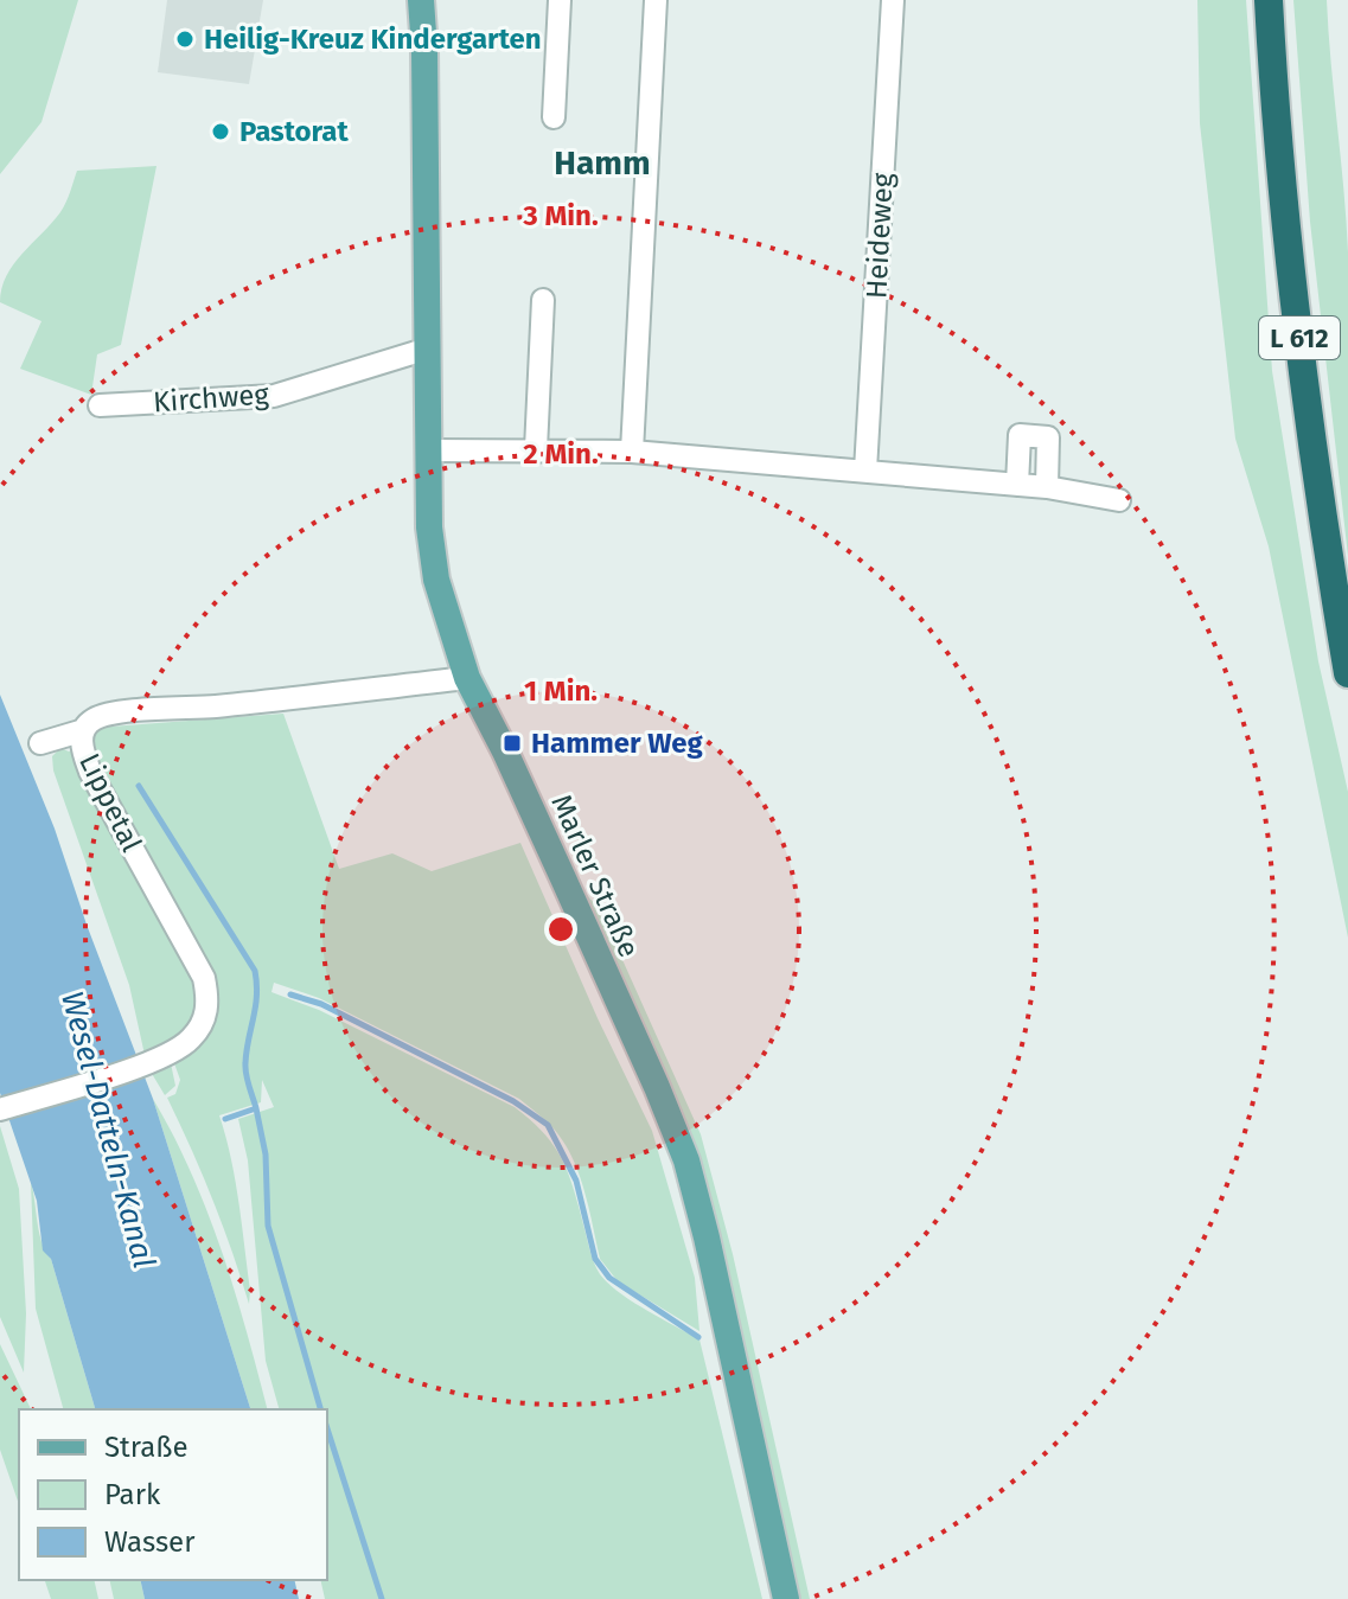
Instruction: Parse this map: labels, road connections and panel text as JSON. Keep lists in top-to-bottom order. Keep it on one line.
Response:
{"streets":{"highway":["L 612"],"main road":["Marler Straße"],"street":["Heideweg","Kirchweg","Lippetal"]},"crossings":[["Kirchweg","Marler Straße"],["Lippetal","Marler Straße"]],"districts":["Hamm"],"water":["Wesel-Datteln-Kanal"],"places":{"other":["Heilig-Kreuz Kindergarten","Pastorat"],"transit":["Hammer Weg"]},"legend":["Straße","Park","Wasser"],"rings":["3 Min.","2 Min.","1 Min."]}
